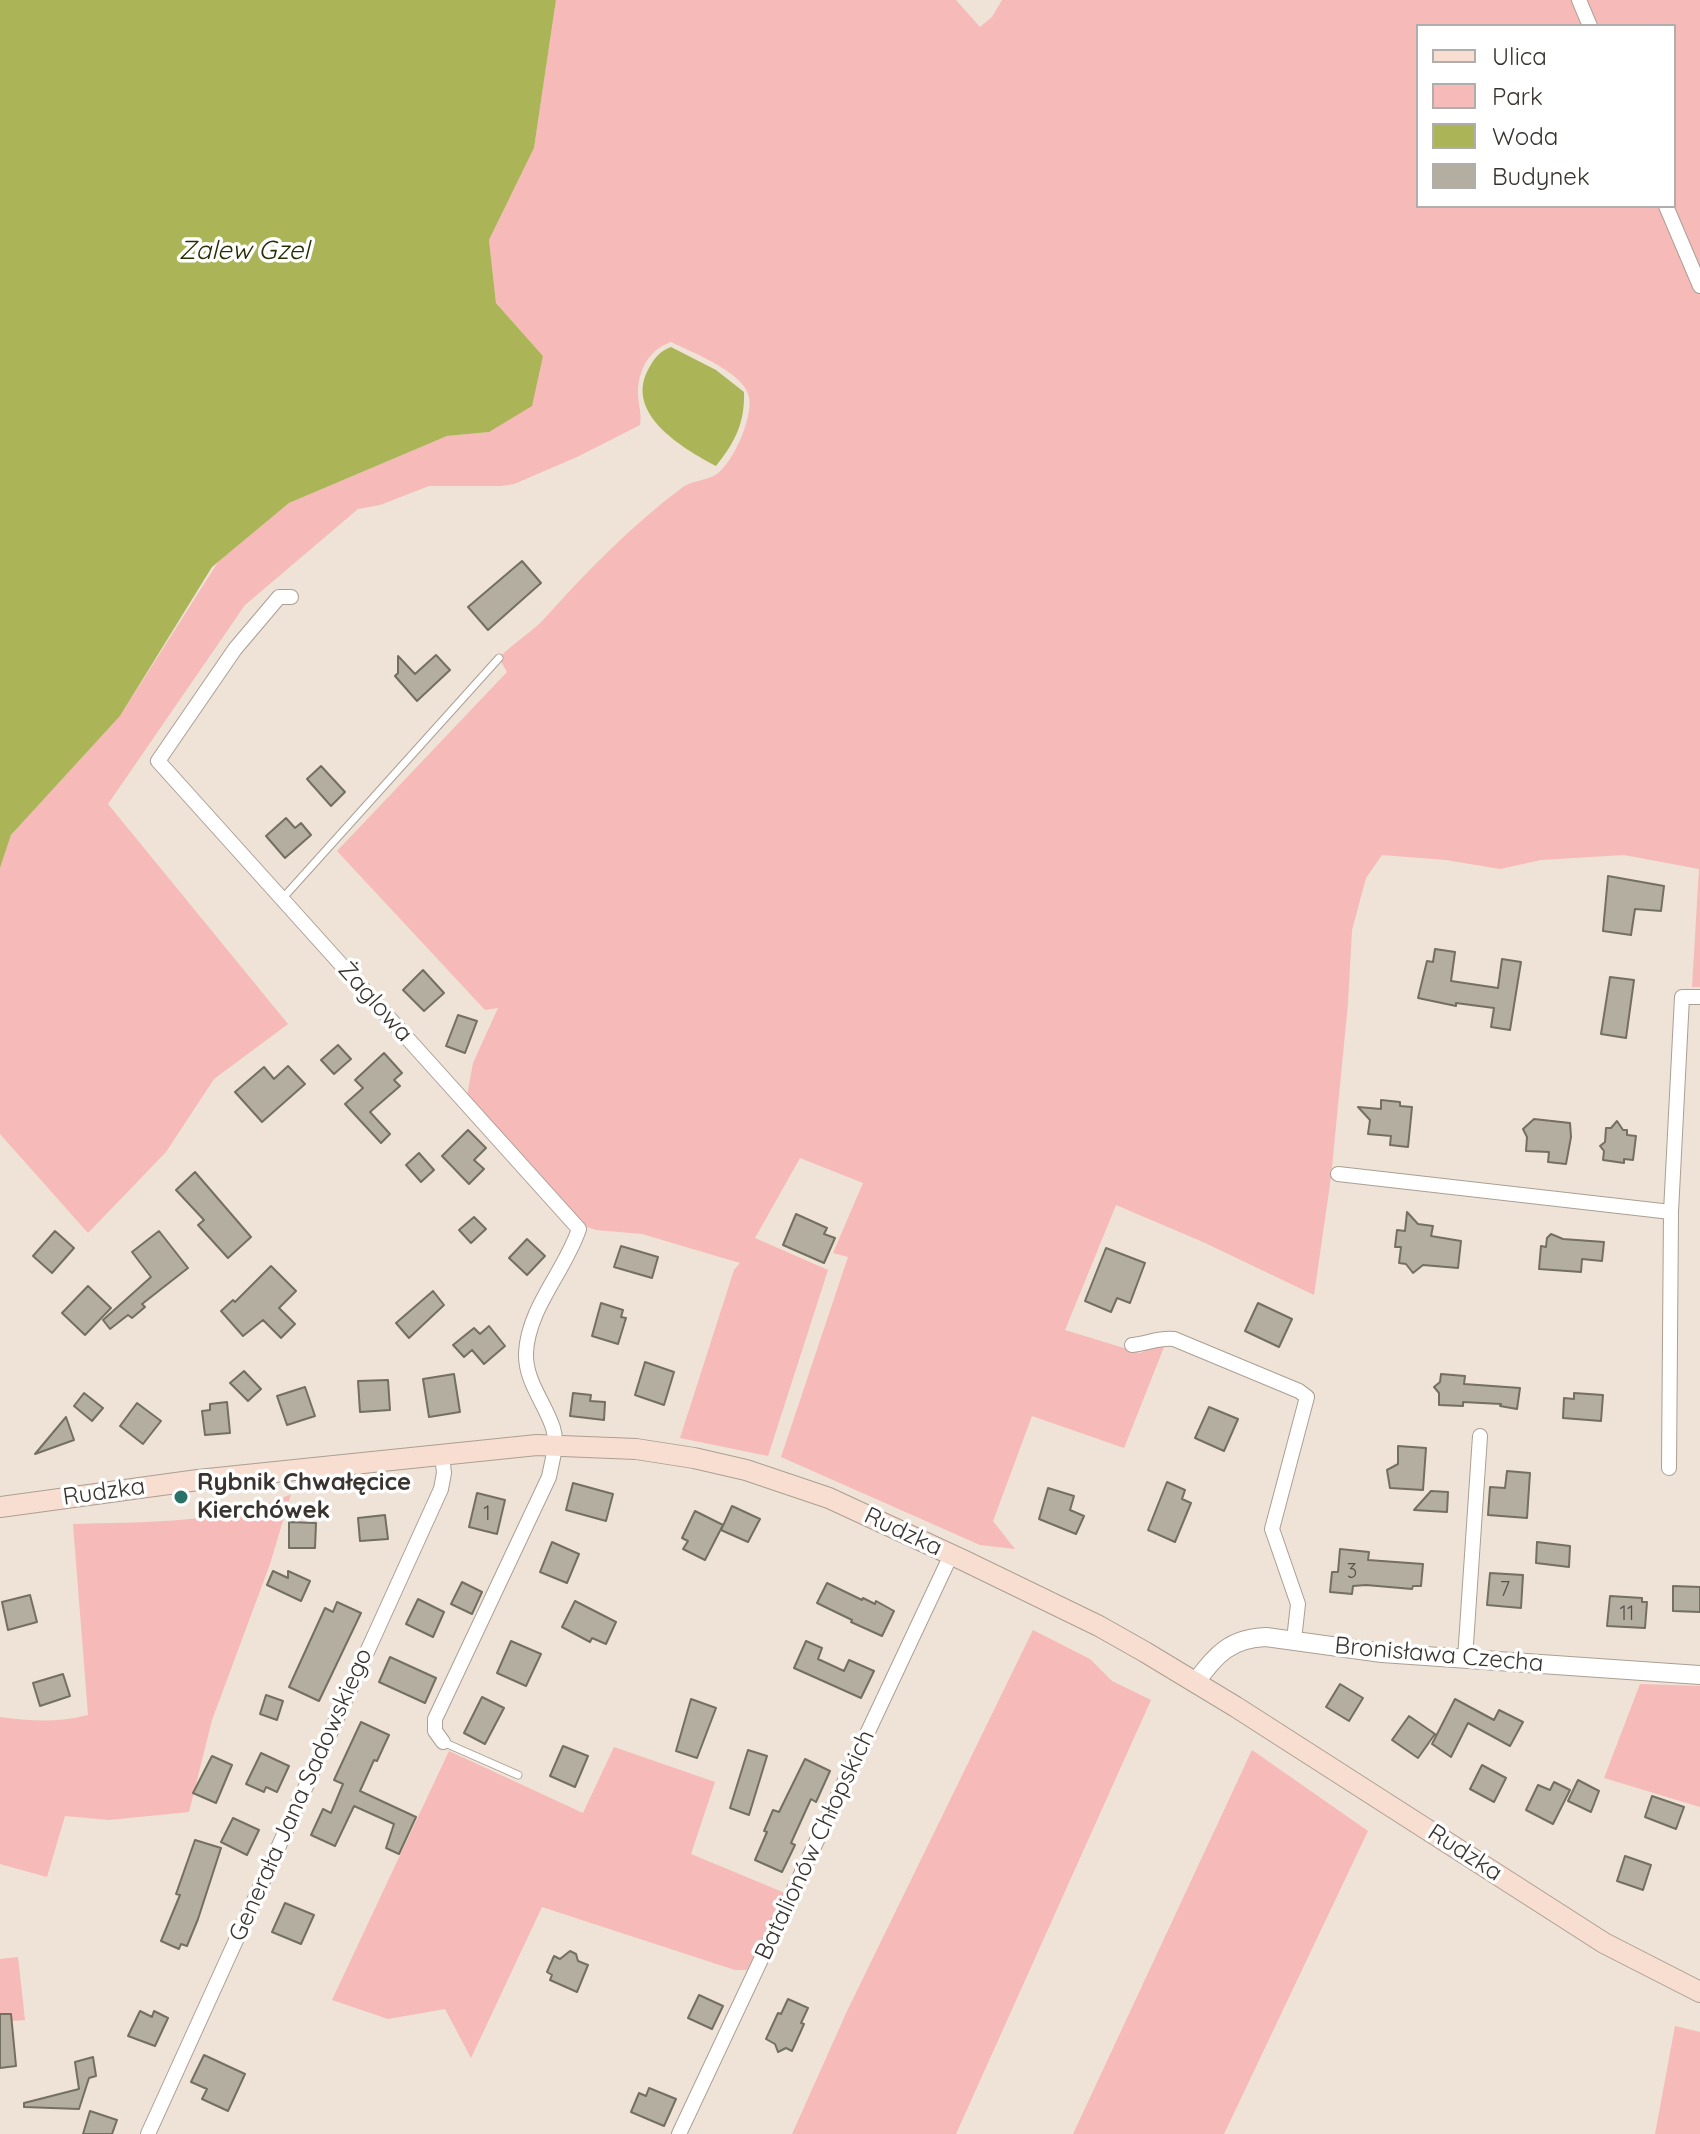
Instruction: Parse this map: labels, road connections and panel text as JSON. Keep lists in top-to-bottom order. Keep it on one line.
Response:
{"streets":{"main road":["Rudzka"],"street":["Żaglowa","Bronisława Czecha","Generała Jana Sadowskiego","Batalionów Chłopskich"]},"crossings":[["Żaglowa","Rudzka"],["Rudzka","Bronisława Czecha"],["Rudzka","Generała Jana Sadowskiego"],["Rudzka","Batalionów Chłopskich"]],"water":["Zalew Gzel"],"places":["Rybnik Chwałęcice Kierchówek"],"house_numbers":["1","3","7","11"],"legend":["Ulica","Park","Woda","Budynek"]}
